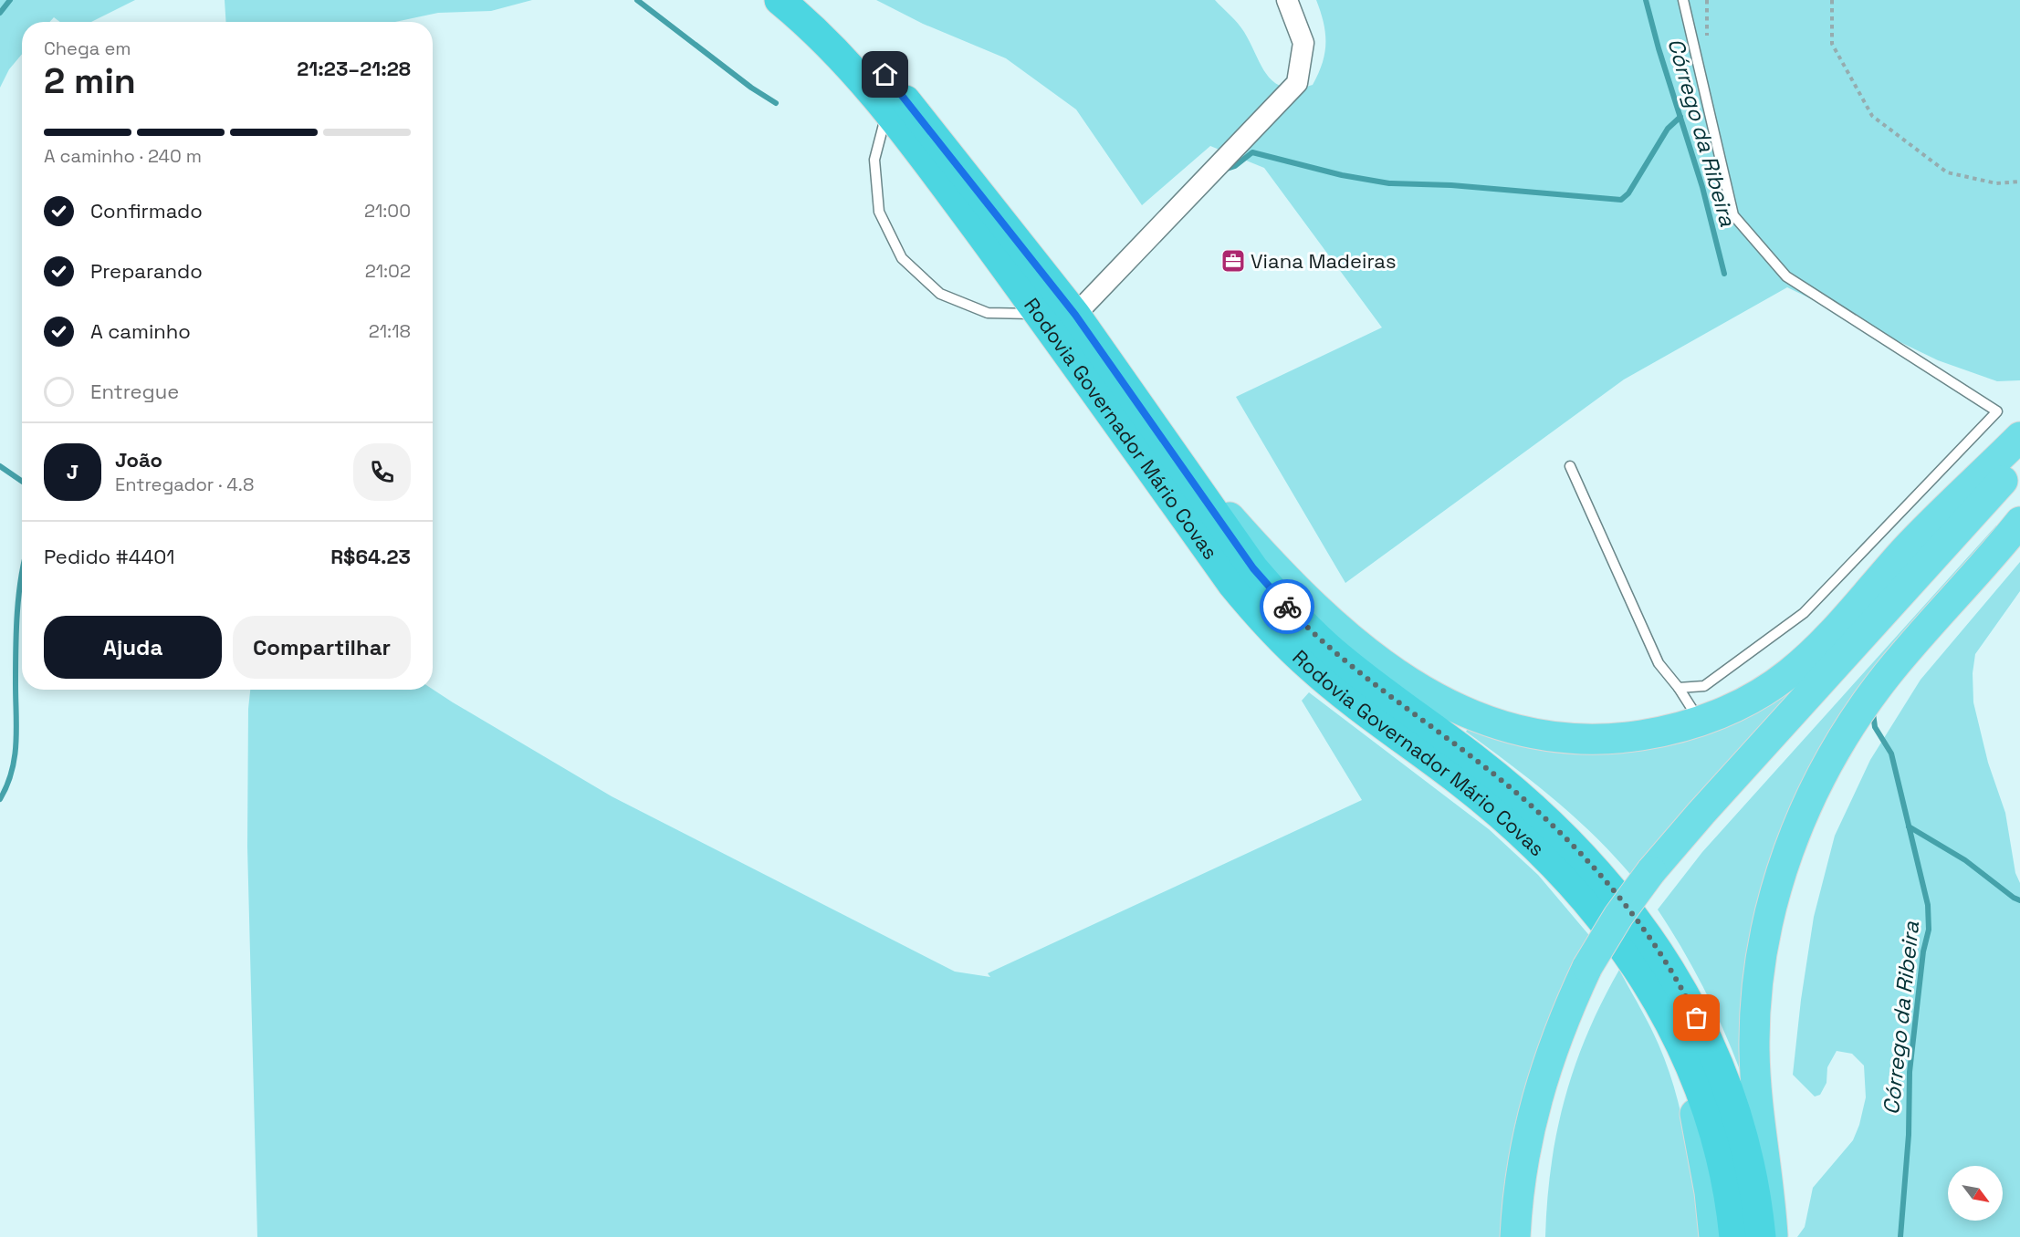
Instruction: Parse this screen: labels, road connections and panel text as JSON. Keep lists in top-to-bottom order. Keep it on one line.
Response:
{"streets":{"highway":["Rodovia Governador Mário Covas"]},"water":["Córrego da Ribeira"],"places":{"office":["Viana Madeiras"]},"north":"bottom right","page":{"heading":["2 min","Chega em","21:23–21:28"],"panel":["João","Entregador · 4.8","Pedido #4401","R$64.23"],"bar":"A caminho · 240 m","list":[["Confirmado","21:00"],["Preparando","21:02"],["A caminho","21:18"],"Entregue"],"round":"J","buttons":["Ajuda","Compartilhar"]}}
